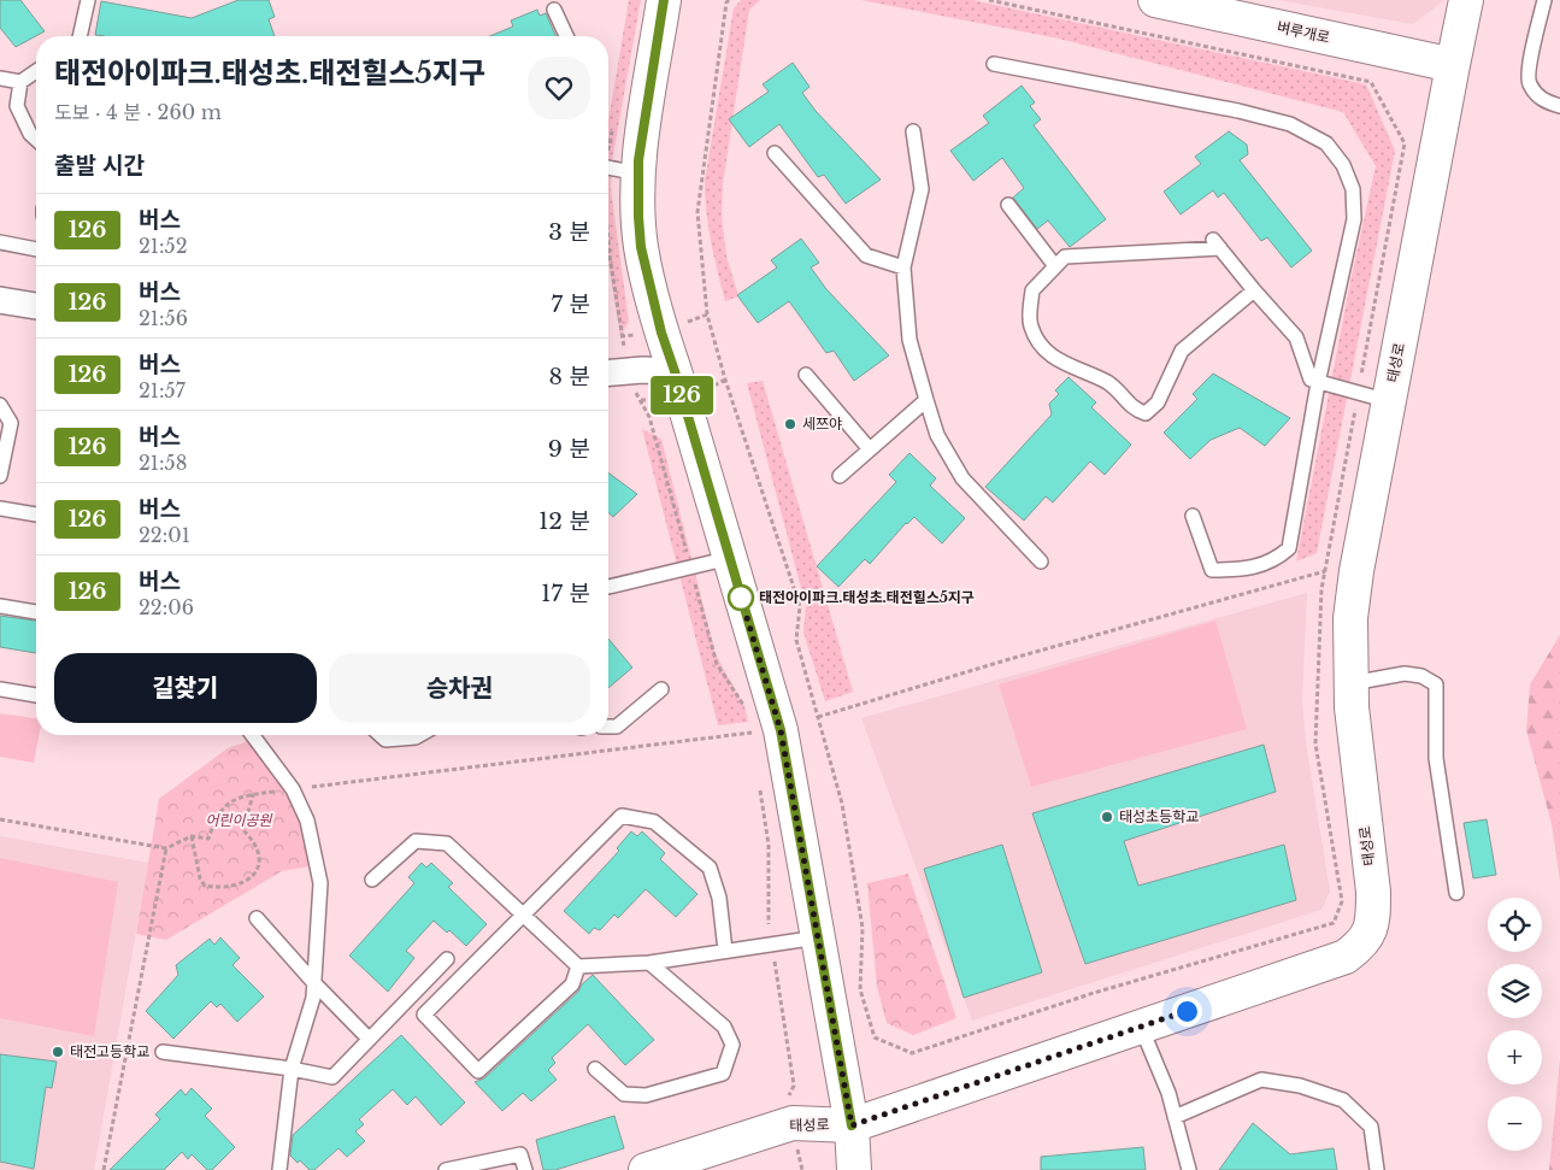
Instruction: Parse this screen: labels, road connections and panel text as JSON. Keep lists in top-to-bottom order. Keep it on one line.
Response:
{"streets":{"street":["벼루개로","태성로"]},"crossings":[["벼루개로","태성로"]],"parks":["어린이공원"],"places":["세쯔야","태전아이파크.태성초.태전힐스5지구","태성초등학교","태전고등학교"],"lines":["bus line 126"],"page":{"on_map":"126","heading":[["태전아이파크.태성초.태전힐스5지구","도보 · 4 분 · 260 m"],"출발 시간"],"list":[{"mark":"126","name":"버스","note":"21:52","value":"3 분"},{"mark":"126","name":"버스","note":"21:56","value":"7 분"},{"mark":"126","name":"버스","note":"21:57","value":"8 분"},{"mark":"126","name":"버스","note":"21:58","value":"9 분"},{"mark":"126","name":"버스","note":"22:01","value":"12 분"},{"mark":"126","name":"버스","note":"22:06","value":"17 분"}],"buttons":["길찾기","승차권"],"map_buttons":["+","−"]}}
